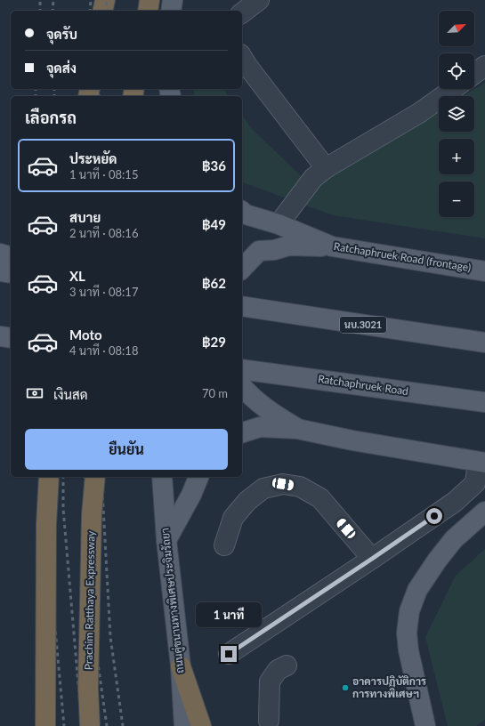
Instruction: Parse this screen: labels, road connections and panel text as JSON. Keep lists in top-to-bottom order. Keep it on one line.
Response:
{"streets":{"highway":["Prachim Ratthaya Expressway"],"main road":["Ratchaphruek Road (frontage)","นบ.3021","Ratchaphruek Road","ถนนคู่ขนานทางพิเศษประจิมรัถยา"]},"places":["อาคารปฏิบัติการ การทางพิเศษฯ"],"north":"top right","page":{"map_buttons":["+","−"],"banner":["จุดรับ","จุดส่ง"],"heading":"เลือกรถ","list":[{"name":"ประหยัด","note":"1 นาที · 08:15","value":"฿36"},{"name":"สบาย","note":"2 นาที · 08:16","value":"฿49"},{"name":"XL","note":"3 นาที · 08:17","value":"฿62"},{"name":"Moto","note":"4 นาที · 08:18","value":"฿29"}],"pay":["เงินสด","70 m"],"buttons":"ยืนยัน","bubble":"1 นาที"}}
